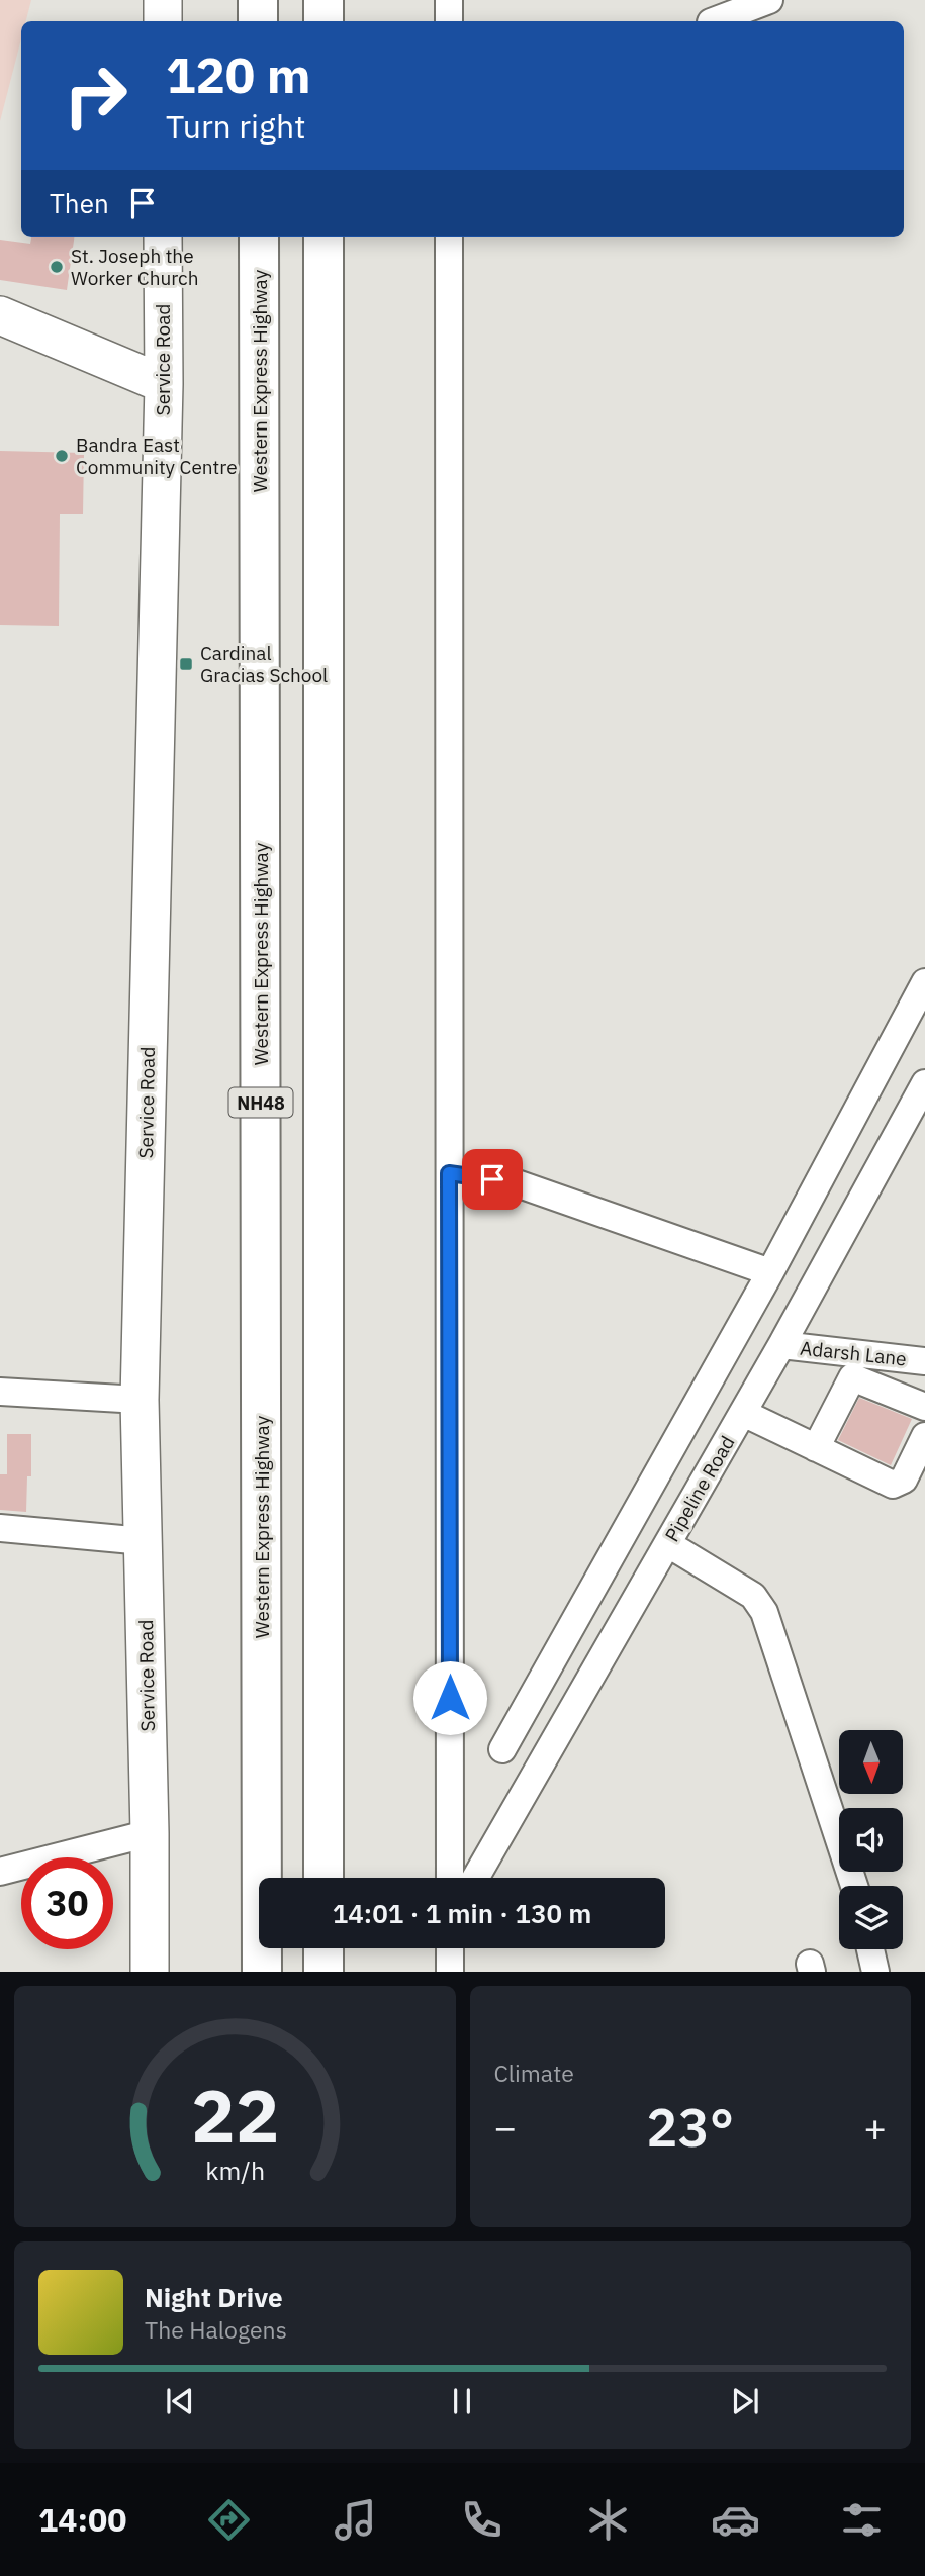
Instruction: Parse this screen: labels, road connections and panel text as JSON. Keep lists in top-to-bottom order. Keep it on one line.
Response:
{"streets":{"highway":["Western Express Highway","NH48"],"street":["Service Road","Adarsh Lane","Pipeline Road"]},"crossings":[["Adarsh Lane","Pipeline Road"]],"places":{"other":["St. Joseph the Worker Church","Bandra East Community Centre"],"transit":["Cardinal Gracias School"]},"north":"bottom","page":{"turn":["120 m","Turn right"],"then":"Then","limit":"30","trip":"14:01 · 1 min · 130 m","tile":"Climate","heat":["−","23°","+"],"song":["Night Drive","The Halogens"],"tabs":"14:00","gauge":["22","km/h"]}}
